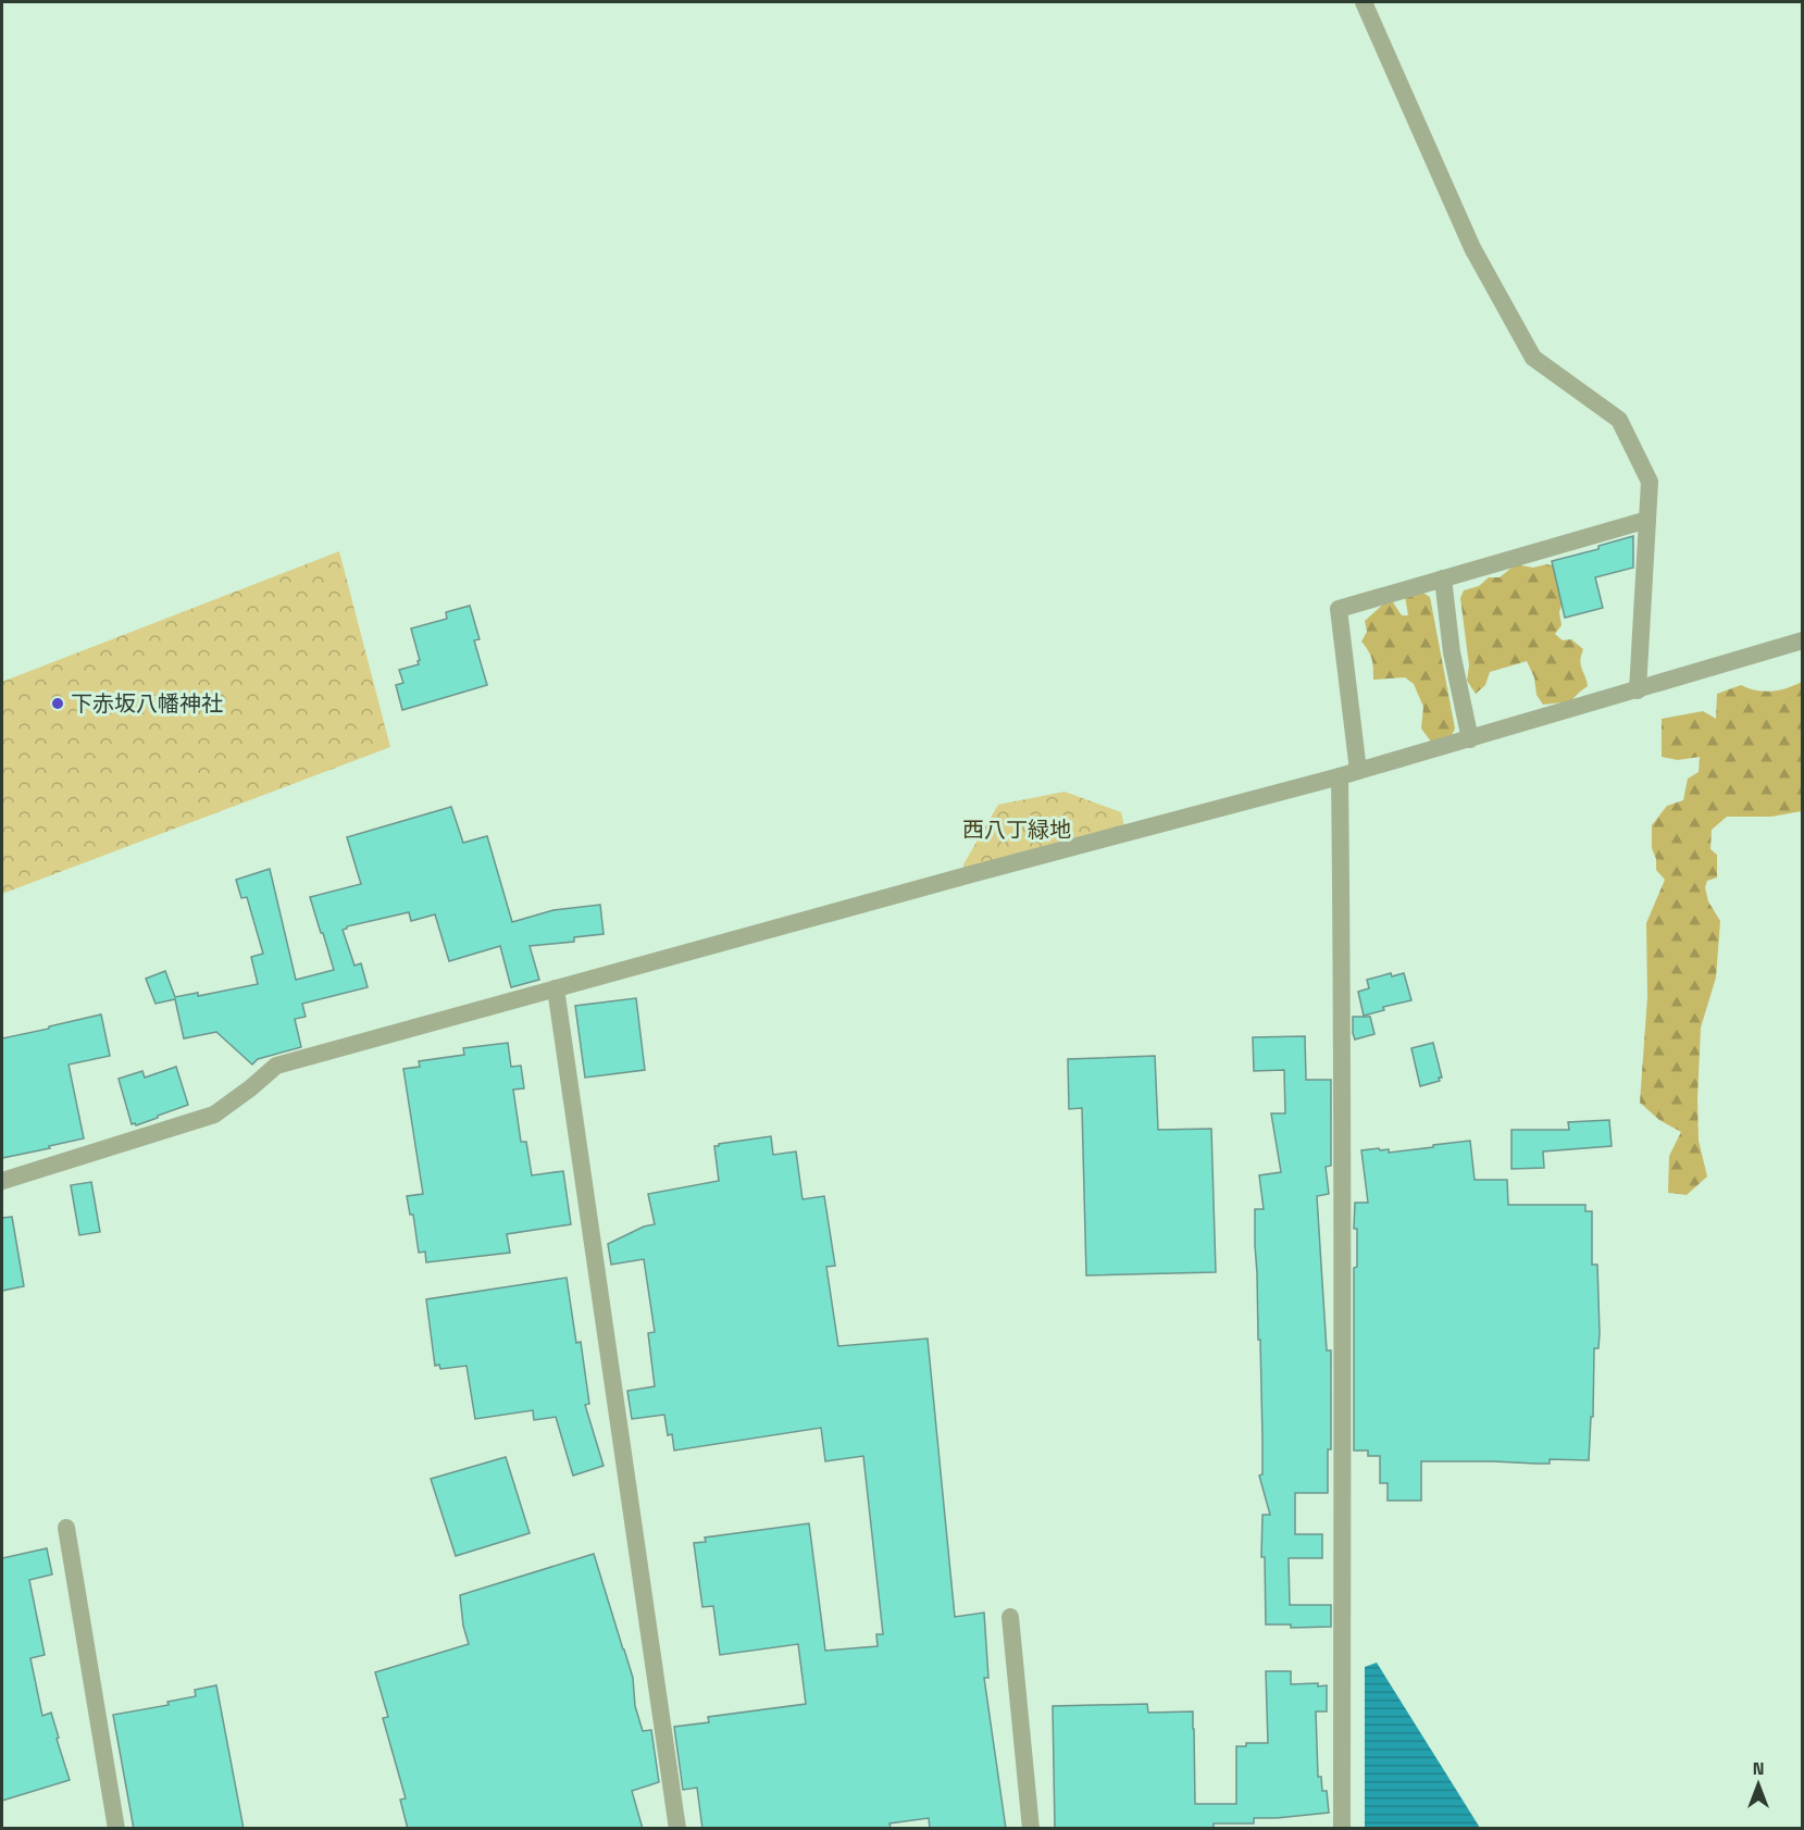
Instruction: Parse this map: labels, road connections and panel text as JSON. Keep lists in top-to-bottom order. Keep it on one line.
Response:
{"parks":["西八丁緑地"],"places":["下赤坂八幡神社"],"north":"top"}
